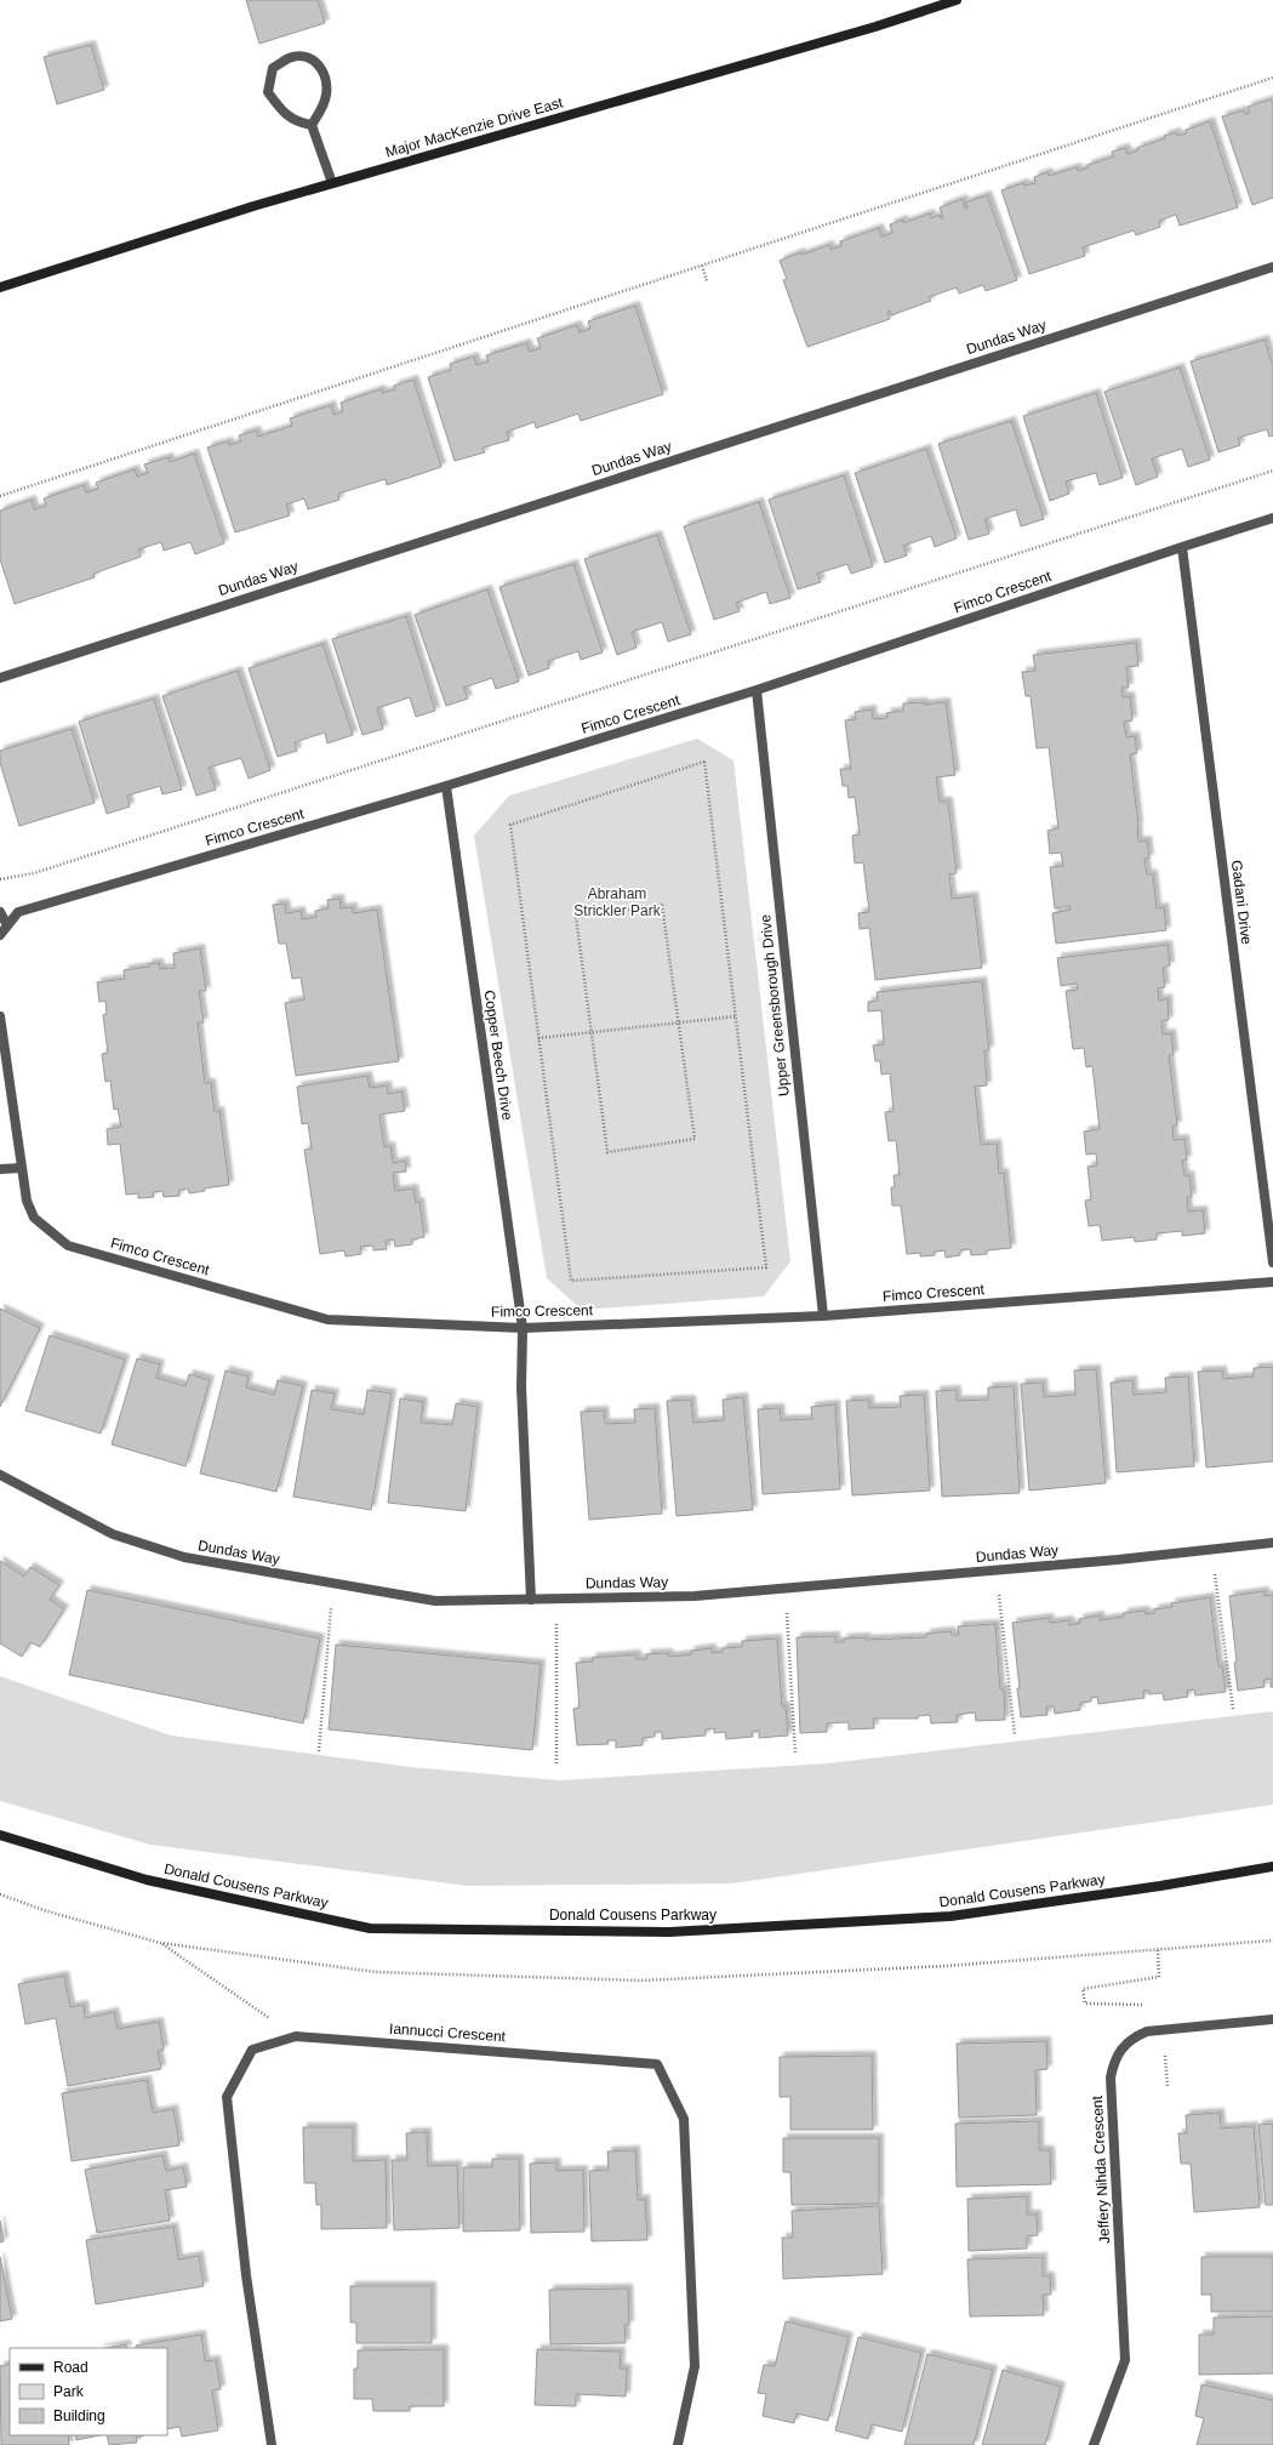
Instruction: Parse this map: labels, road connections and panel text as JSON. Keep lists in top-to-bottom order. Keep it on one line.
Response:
{"streets":{"main road":["Major MacKenzie Drive East","Donald Cousens Parkway"],"street":["Dundas Way","Fimco Crescent","Gadani Drive","Upper Greensborough Drive","Copper Beech Drive","Iannucci Crescent","Jeffery Nihda Crescent"]},"crossings":[["Dundas Way","Copper Beech Drive"],["Fimco Crescent","Gadani Drive"],["Fimco Crescent","Upper Greensborough Drive"],["Fimco Crescent","Copper Beech Drive"]],"parks":["Abraham Strickler Park"],"legend":["Road","Park","Building"]}
